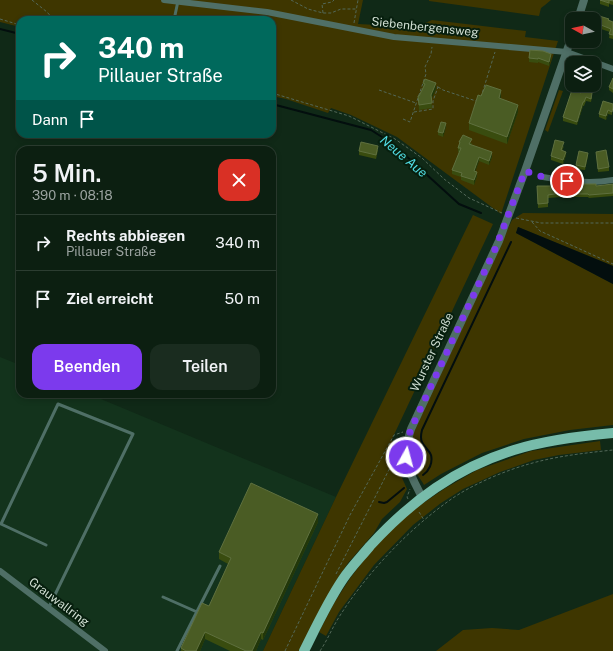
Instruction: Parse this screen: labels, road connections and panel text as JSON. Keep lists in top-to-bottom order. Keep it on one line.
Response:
{"streets":{"street":["Siebenbergensweg","Wurster Straße","Grauwallring"]},"crossings":[["Siebenbergensweg","Wurster Straße"]],"water":["Neue Aue"],"north":"left","page":{"turn":["340 m","Pillauer Straße"],"then":"Dann","heading":["5 Min.","390 m · 08:18"],"list":[{"name":"Rechts abbiegen","note":"Pillauer Straße","value":"340 m"},{"name":"Ziel erreicht","value":"50 m"}],"buttons":["Beenden","Teilen"]}}
